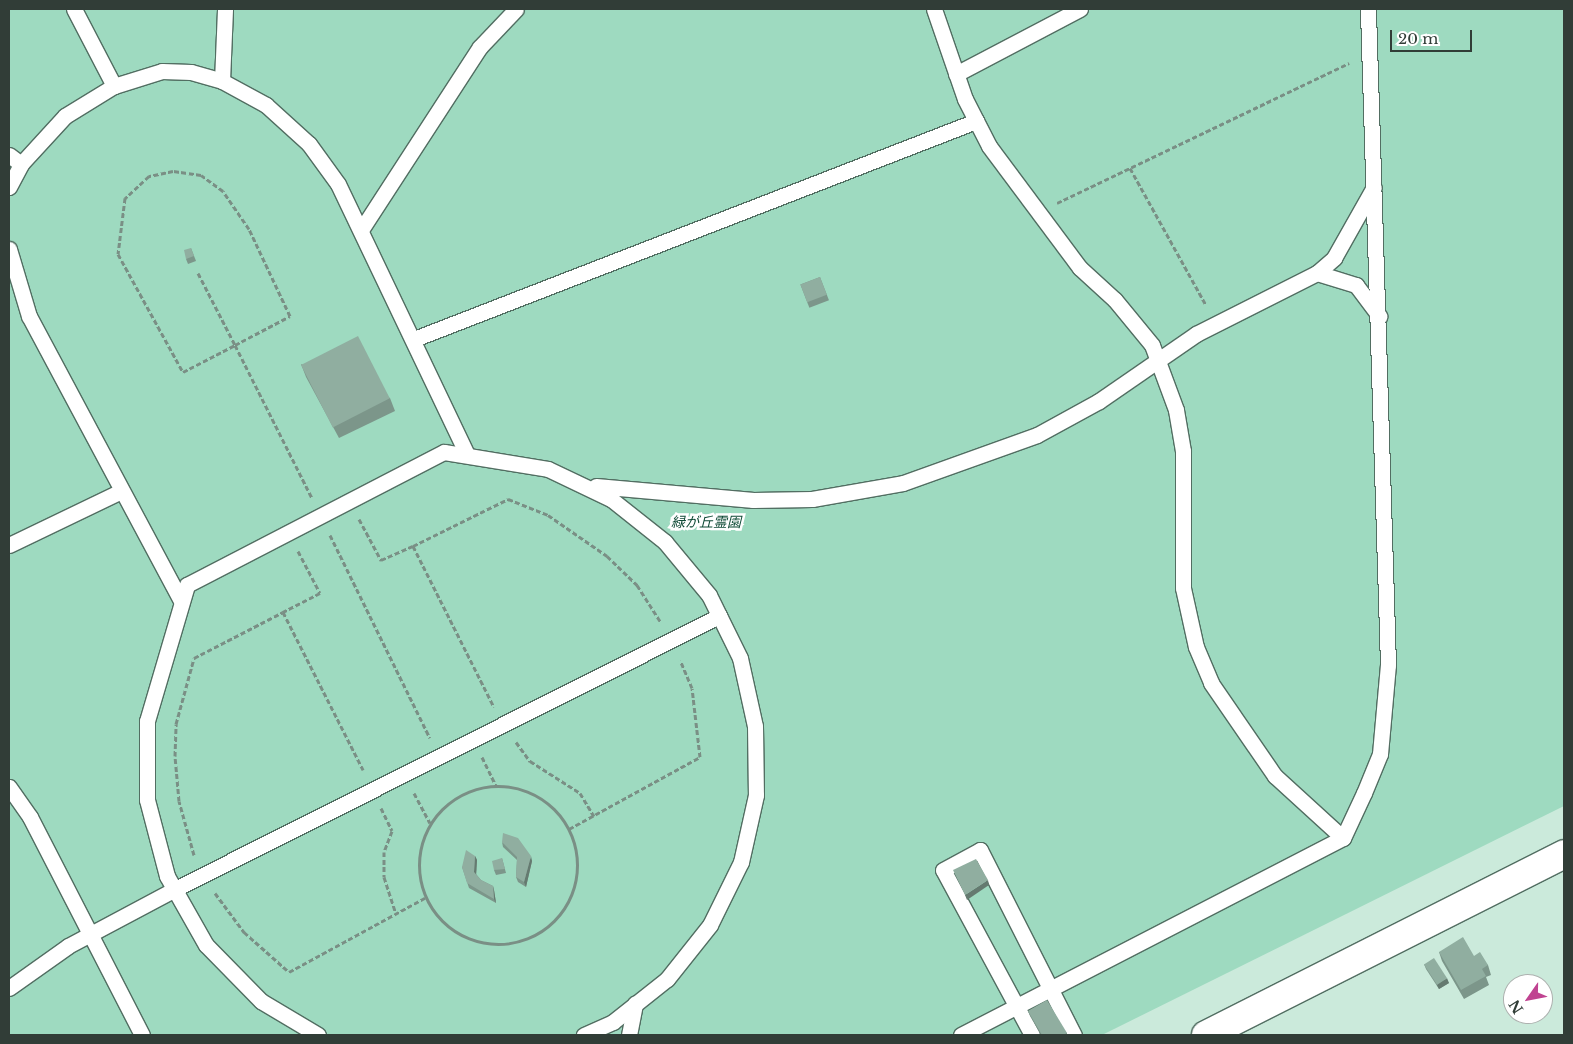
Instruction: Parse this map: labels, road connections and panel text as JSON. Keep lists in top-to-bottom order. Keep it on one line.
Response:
{"parks":["緑が丘霊園"],"scale_bar":"20 m","north":"bottom left"}
